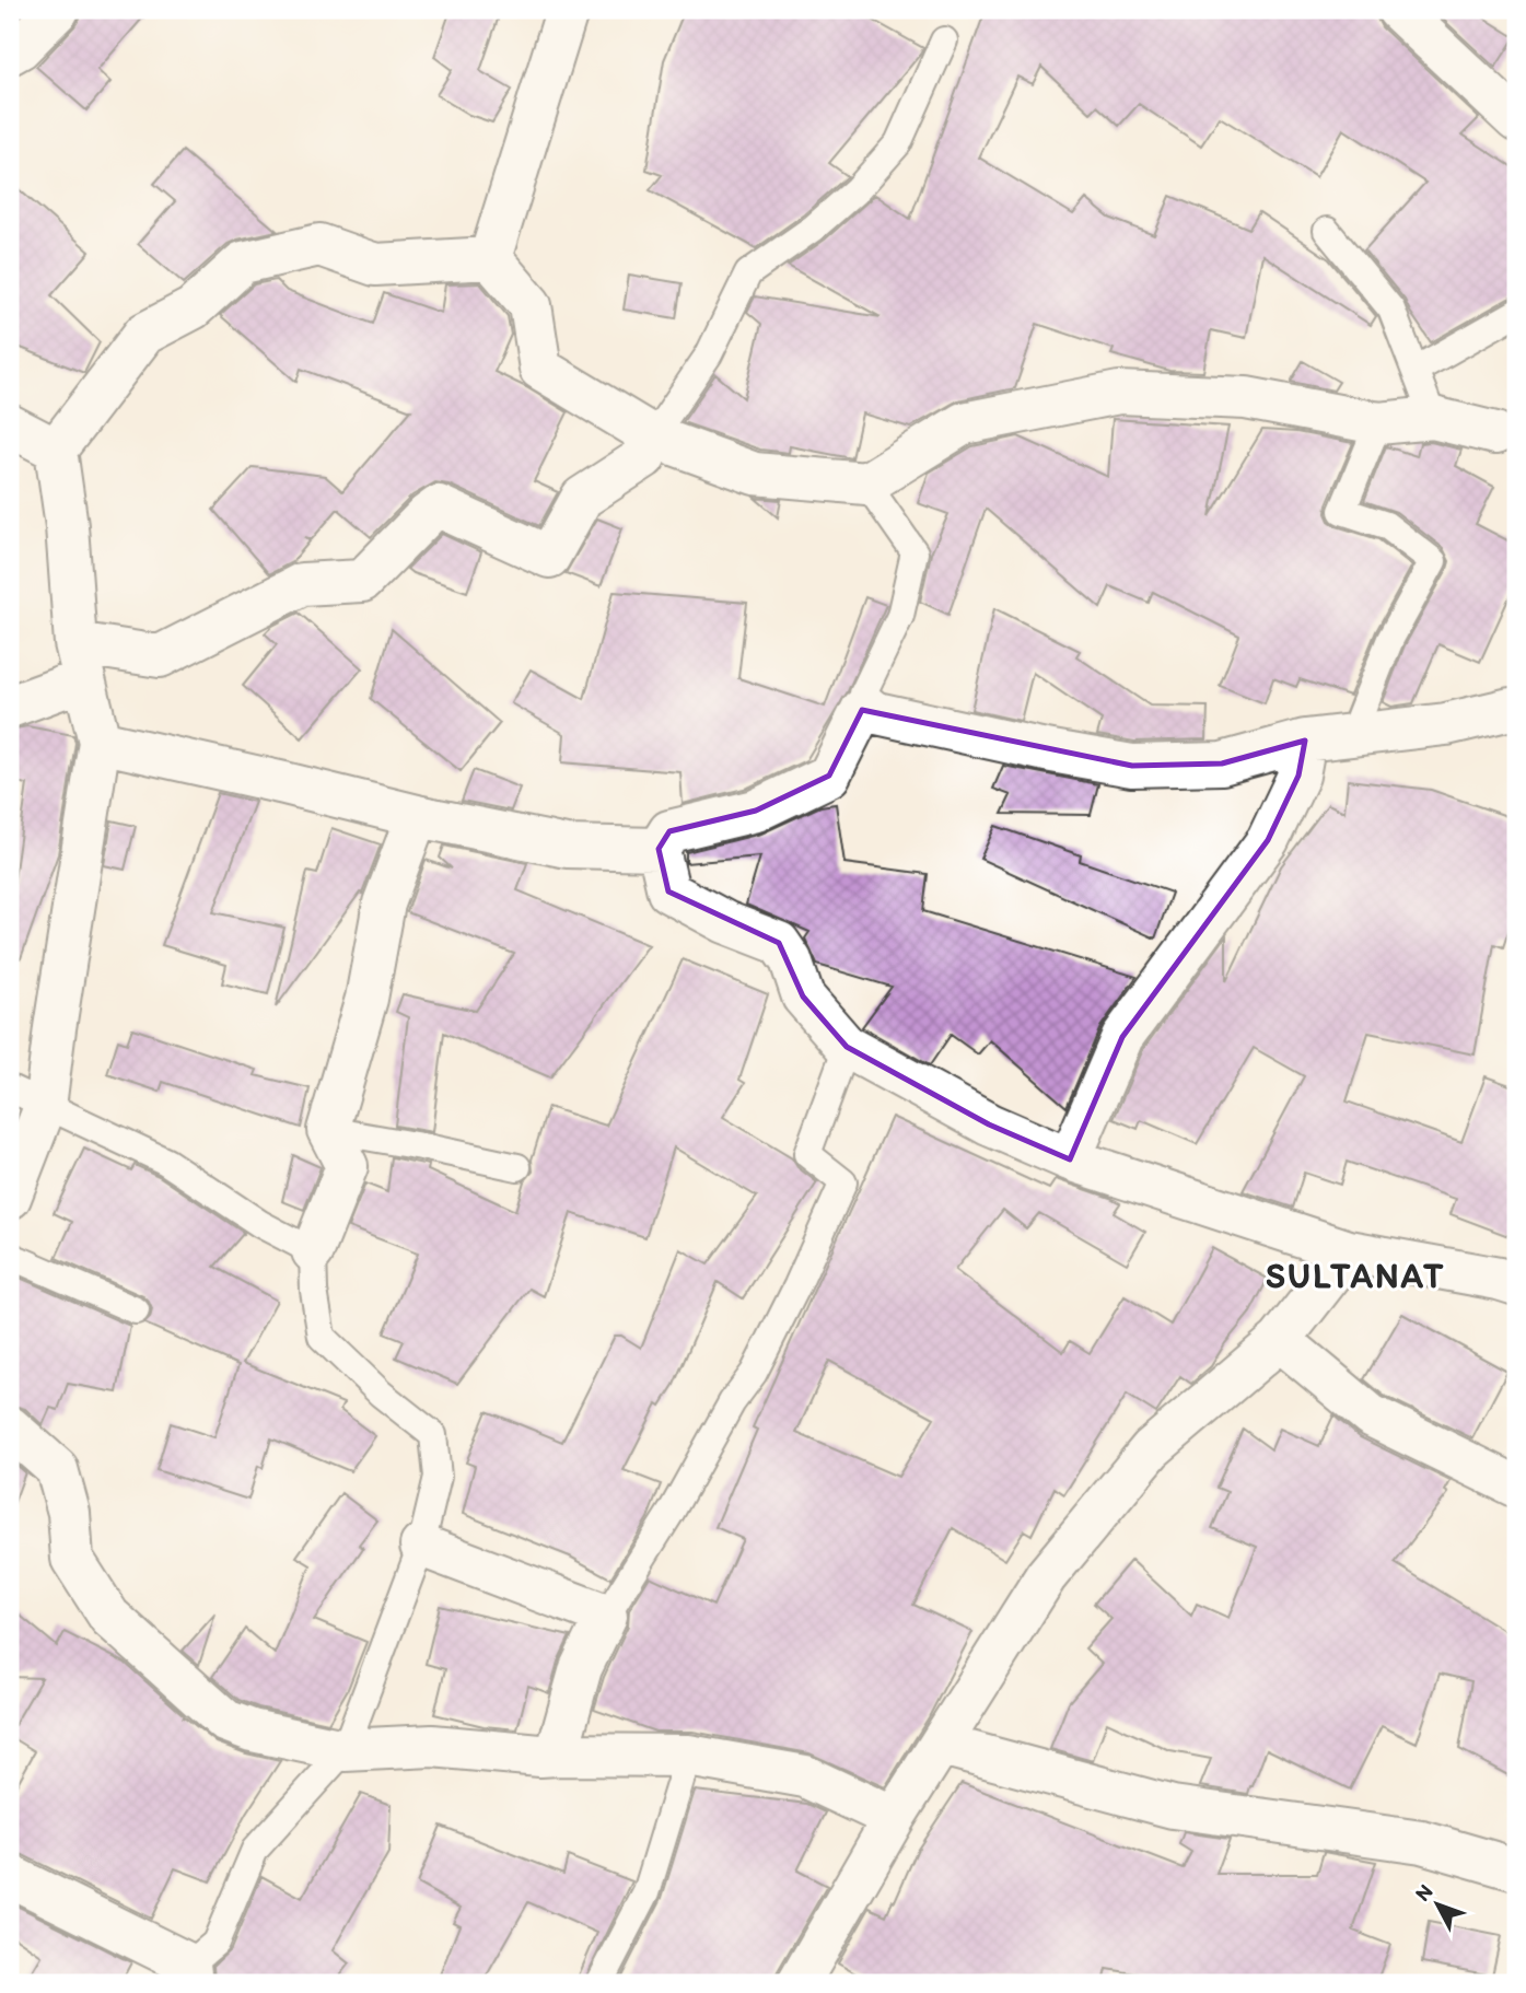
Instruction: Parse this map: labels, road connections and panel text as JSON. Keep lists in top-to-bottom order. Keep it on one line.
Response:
{"districts":["SULTANAT"],"north":"top left"}
